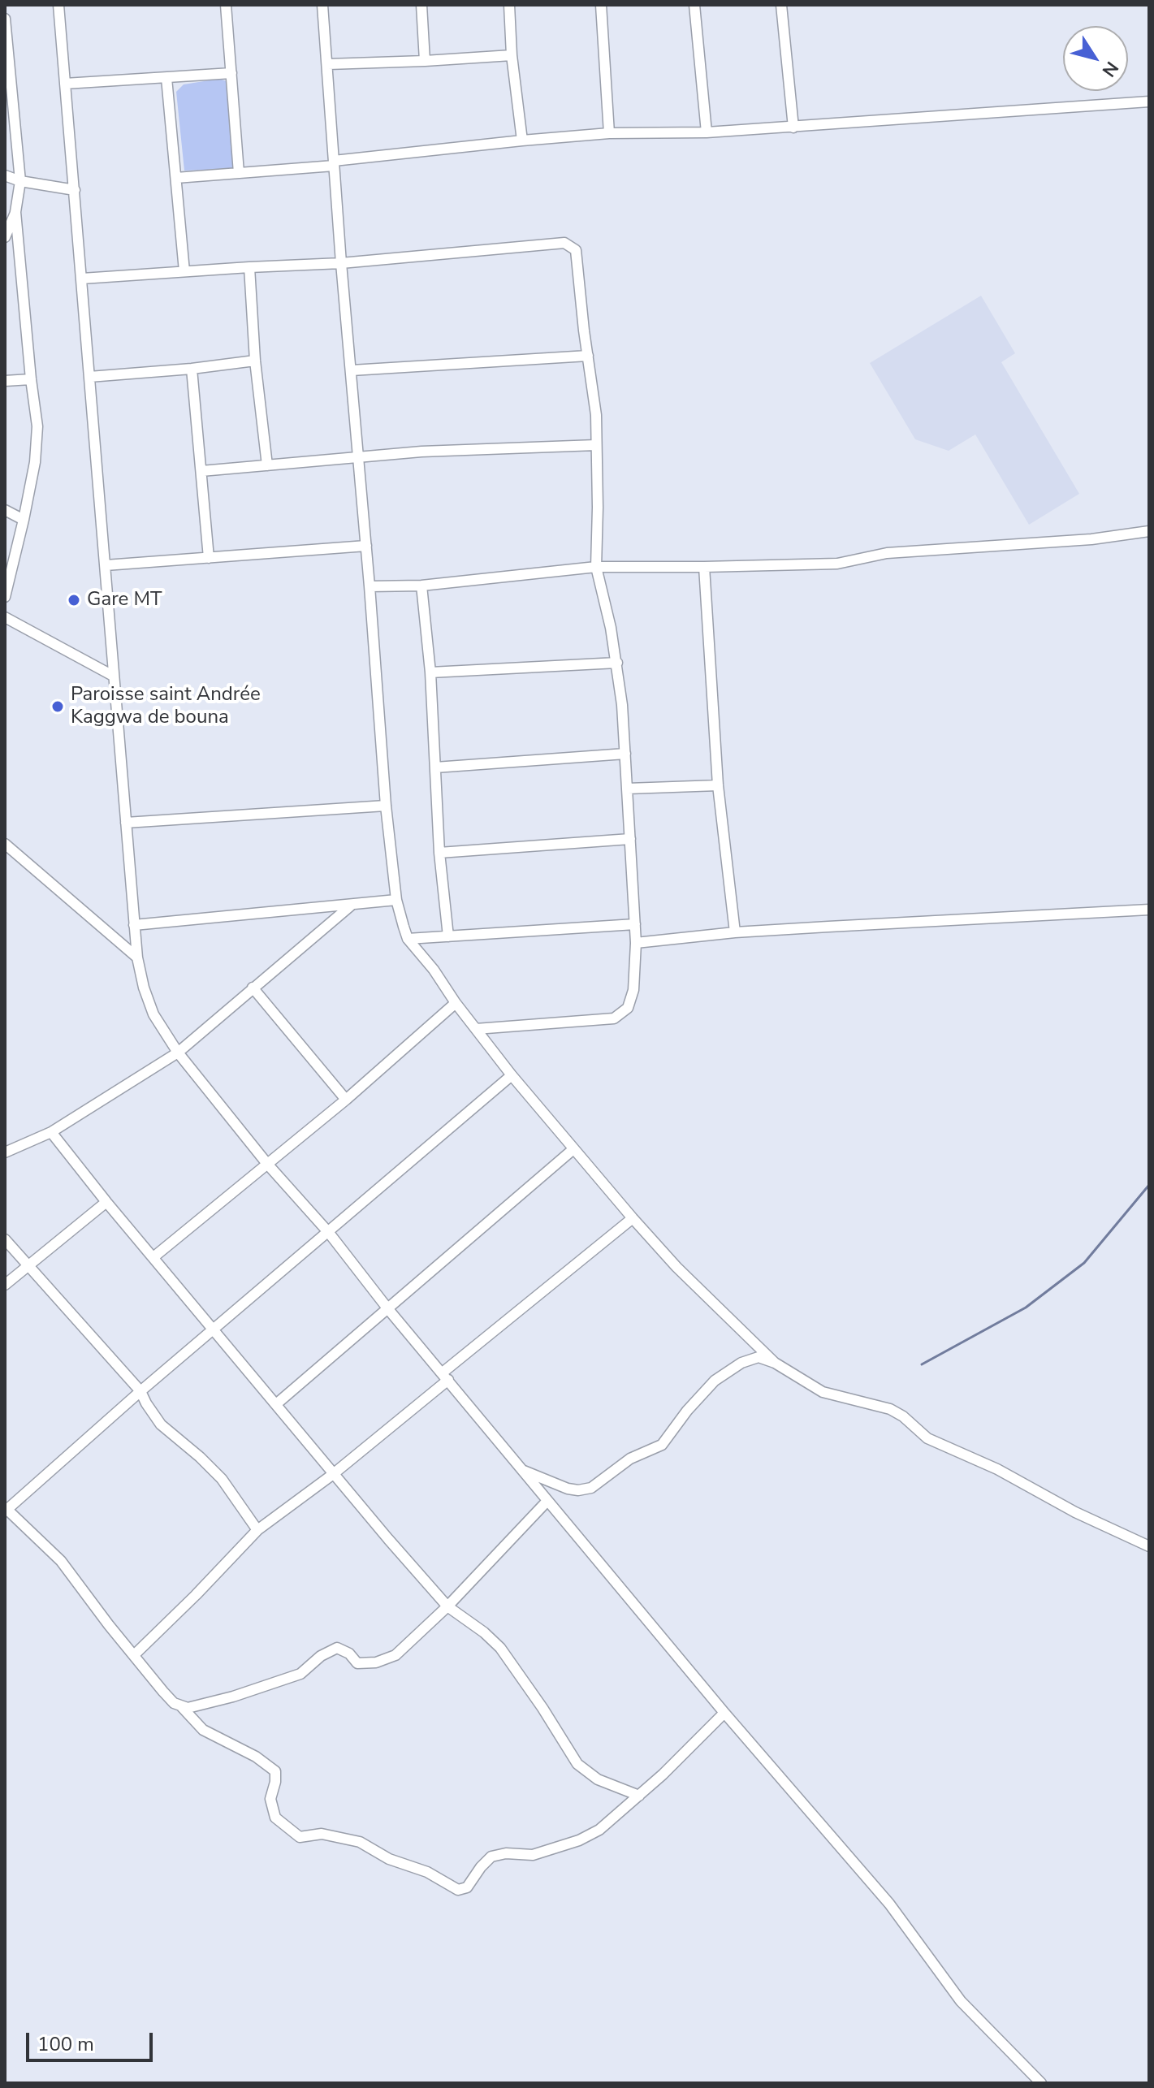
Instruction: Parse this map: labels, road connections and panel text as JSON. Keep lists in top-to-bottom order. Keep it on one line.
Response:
{"places":["Gare MT","Paroisse saint Andrée Kaggwa de bouna"],"scale_bar":"100 m","north":"bottom right"}
